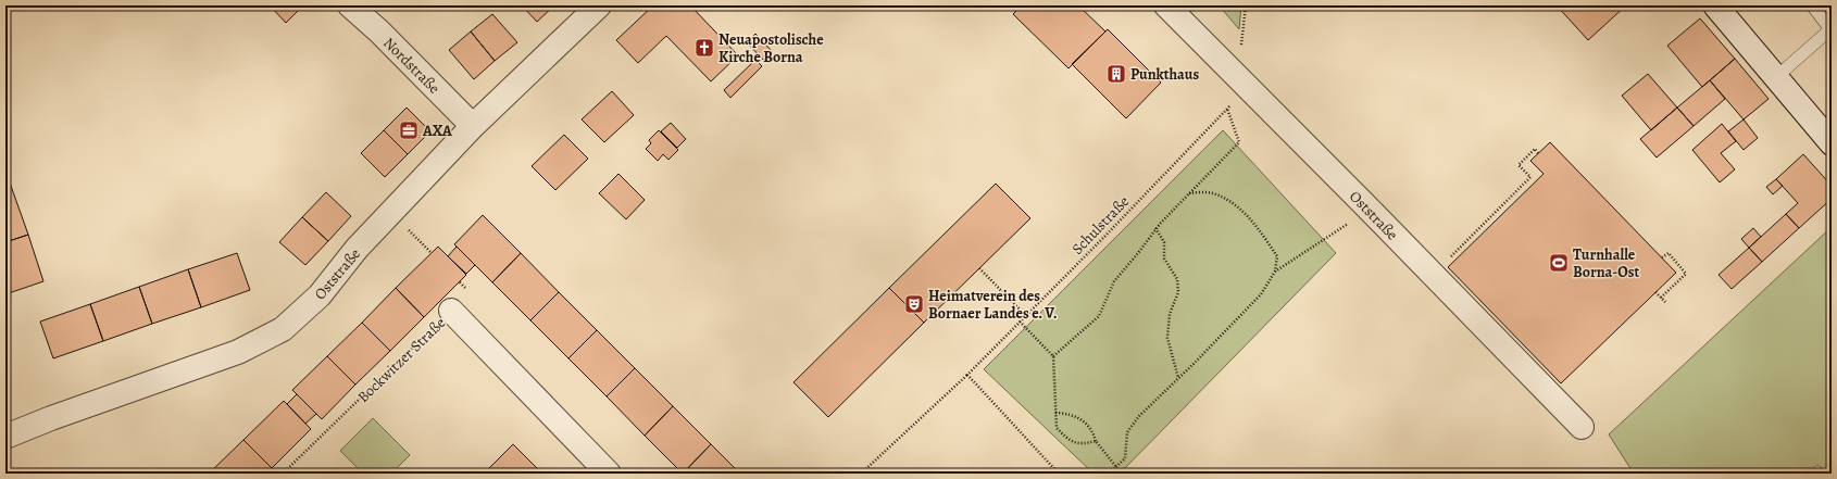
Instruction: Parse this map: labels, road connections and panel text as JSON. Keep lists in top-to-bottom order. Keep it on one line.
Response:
{"streets":{"street":["Nordstraße","Oststraße","Bockwitzer Straße"],"path":["Schulstraße"]},"crossings":[["Nordstraße","Oststraße"],["Oststraße","Schulstraße"]],"places":{"church":["Neuapostolische Kirche Borna"],"building":["Punkthaus"],"office":["AXA"],"sports":["Turnhalle Borna-Ost"],"theatre":["Heimatverein des Bornaer Landes e. V."]}}
